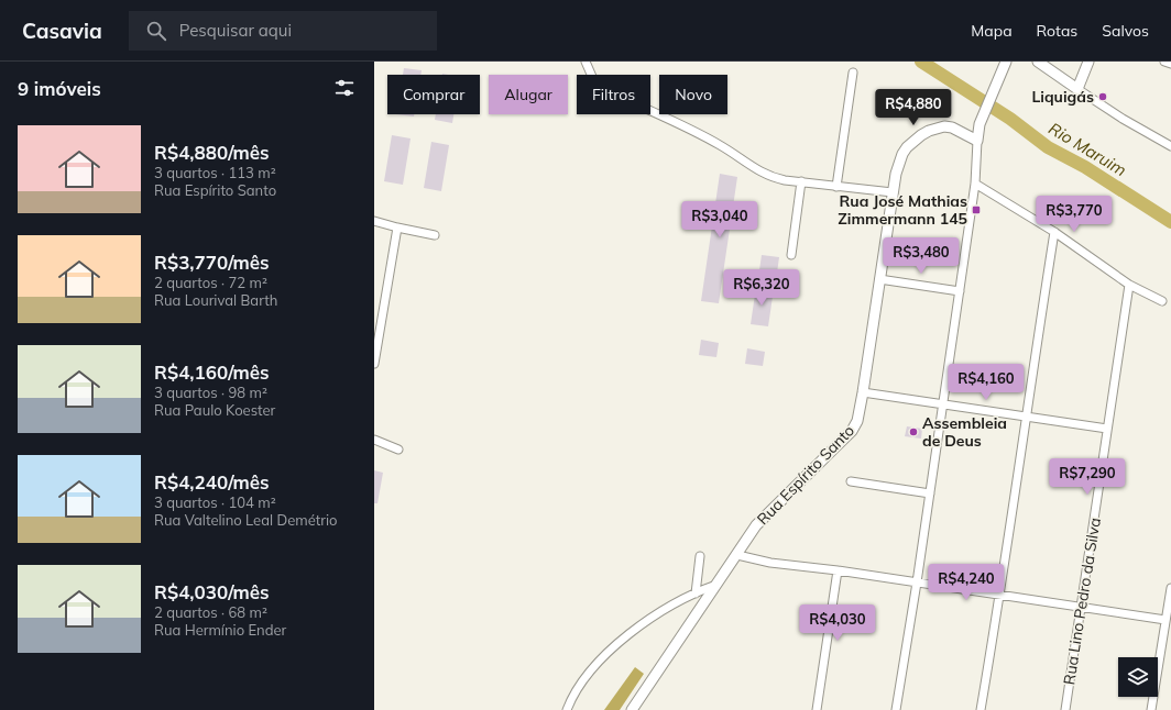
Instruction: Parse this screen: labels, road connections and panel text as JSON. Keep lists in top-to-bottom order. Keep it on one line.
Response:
{"streets":{"street":["Rua Espírito Santo","Rua Lino Pedro da Silva"]},"water":["Rio Maruim"],"places":{"other":["Liquigás","Assembleia de Deus"],"transit":["Rua José Mathias Zimmermann 145"]},"page":{"header":"Casavia","search":"Pesquisar aqui","nav":["Mapa","Rotas","Salvos"],"heading":"9 imóveis","chip":["Comprar","Alugar","Filtros","Novo"],"price":["R$4,880","R$3,770","R$3,040","R$3,480","R$6,320","R$4,160","R$7,290","R$4,240","R$4,030"],"list":[{"name":"R$4,880/mês","note":"3 quartos · 113 m² · Rua Espírito Santo"},{"name":"R$3,770/mês","note":"2 quartos · 72 m² · Rua Lourival Barth"},{"name":"R$4,160/mês","note":"3 quartos · 98 m² · Rua Paulo Koester"},{"name":"R$4,240/mês","note":"3 quartos · 104 m² · Rua Valtelino Leal Demétrio"},{"name":"R$4,030/mês","note":"2 quartos · 68 m² · Rua Hermínio Ender"}]}}
